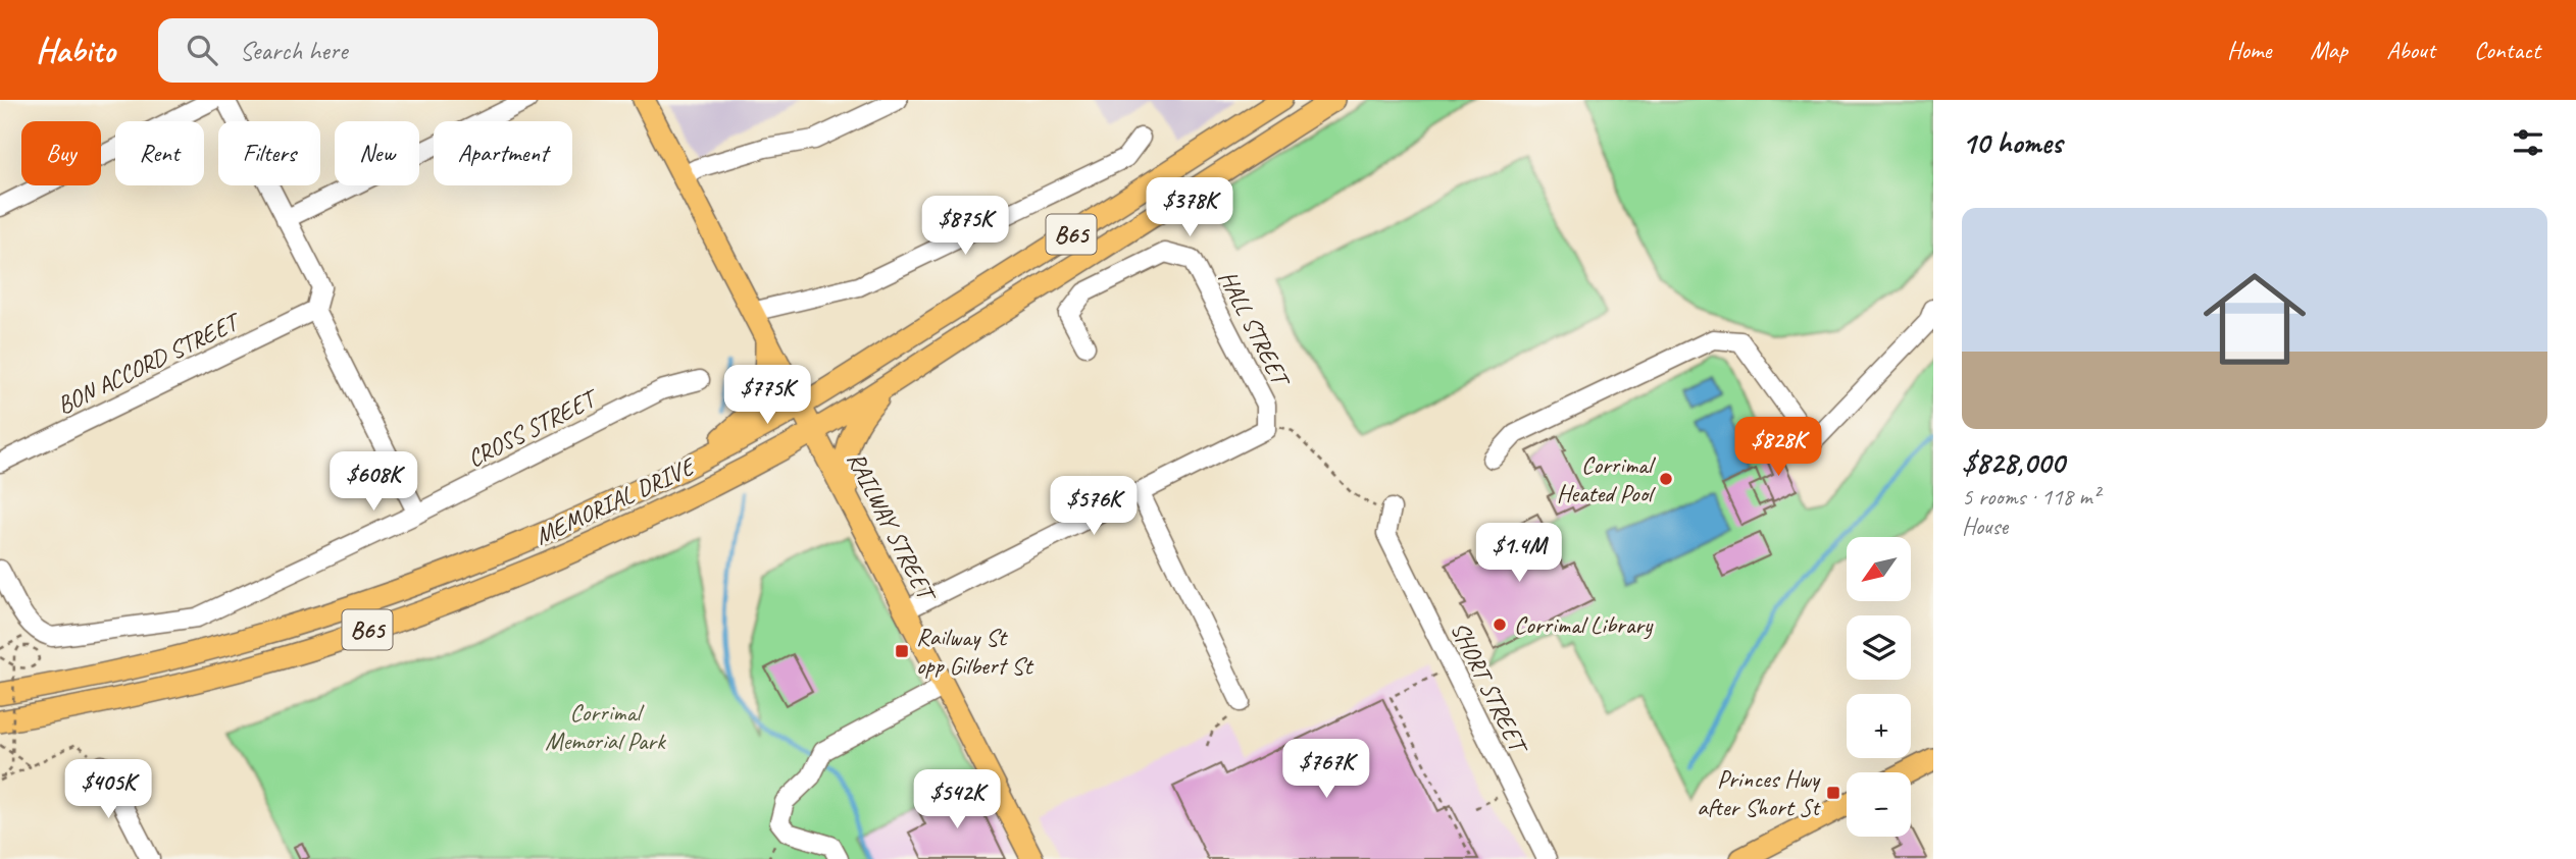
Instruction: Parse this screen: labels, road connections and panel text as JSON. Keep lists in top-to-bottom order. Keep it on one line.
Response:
{"streets":{"main road":["B65","MEMORIAL DRIVE","RAILWAY STREET"],"street":["HALL STREET","BON ACCORD STREET","CROSS STREET","SHORT STREET"]},"crossings":[["MEMORIAL DRIVE","RAILWAY STREET"]],"parks":["Corrimal Memorial Park"],"places":{"other":["Corrimal Heated Pool","Corrimal Library"],"transit":["Railway St opp Gilbert St","Princes Hwy after Short St"]},"north":"bottom left","page":{"header":"Habito","search":"Search here","nav":["Home","Map","About","Contact"],"heading":"10 homes","chip":["Buy","Rent","Filters","New","Apartment"],"price":["$378K","$875K","$775K","$828K","$608K","$576K","$1.4M","$767K","$405K","$542K"],"list":[{"name":"$828,000","note":"5 rooms · 118 m² · House"}],"map_buttons":["+","−"]}}
